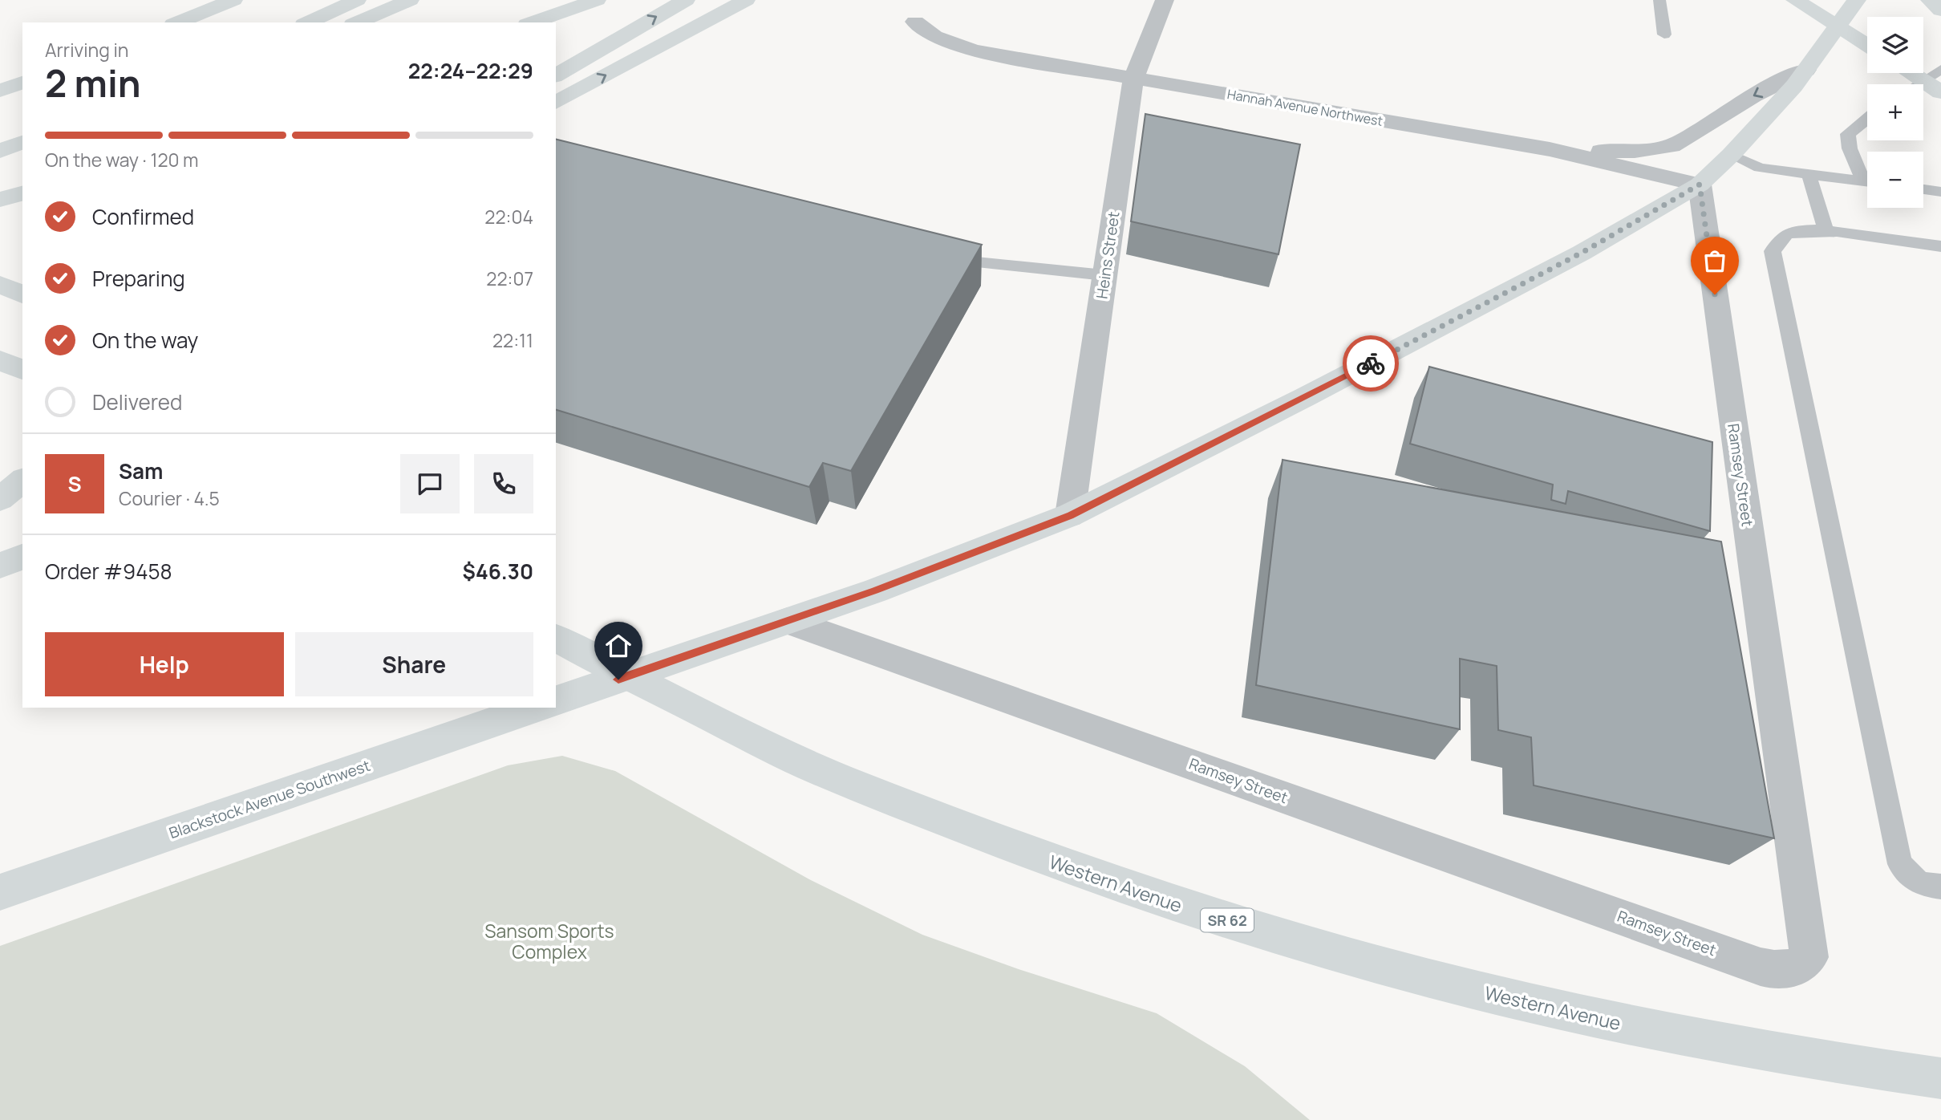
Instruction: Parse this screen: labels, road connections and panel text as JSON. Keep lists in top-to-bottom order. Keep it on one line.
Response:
{"streets":{"main road":["Blackstock Avenue Southwest","Western Avenue","SR 62"],"street":["Hannah Avenue Northwest","Heins Street","Ramsey Street"]},"crossings":[["Hannah Avenue Northwest","Heins Street"],["Hannah Avenue Northwest","Ramsey Street"]],"parks":["Sansom Sports Complex"],"page":{"map_buttons":["+","−"],"heading":["2 min","Arriving in","22:24–22:29"],"panel":["Sam","Courier · 4.5","Order #9458","$46.30"],"bar":"On the way · 120 m","list":[["Confirmed","22:04"],["Preparing","22:07"],["On the way","22:11"],"Delivered"],"round":"S","buttons":["Help","Share"]}}
